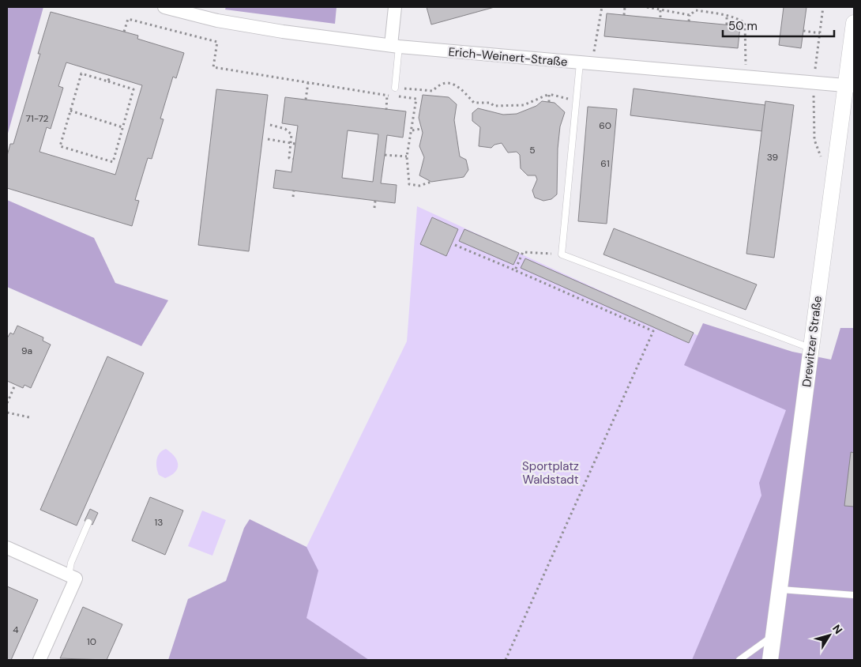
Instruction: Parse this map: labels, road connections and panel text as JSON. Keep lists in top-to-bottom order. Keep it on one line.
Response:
{"streets":{"street":["Erich-Weinert-Straße","Drewitzer Straße"]},"crossings":[["Erich-Weinert-Straße","Drewitzer Straße"]],"parks":["Sportplatz Waldstadt"],"house_numbers":["71-72","60","5","39","61","9a","13","4","10"],"scale_bar":"50 m","north":"top right"}
